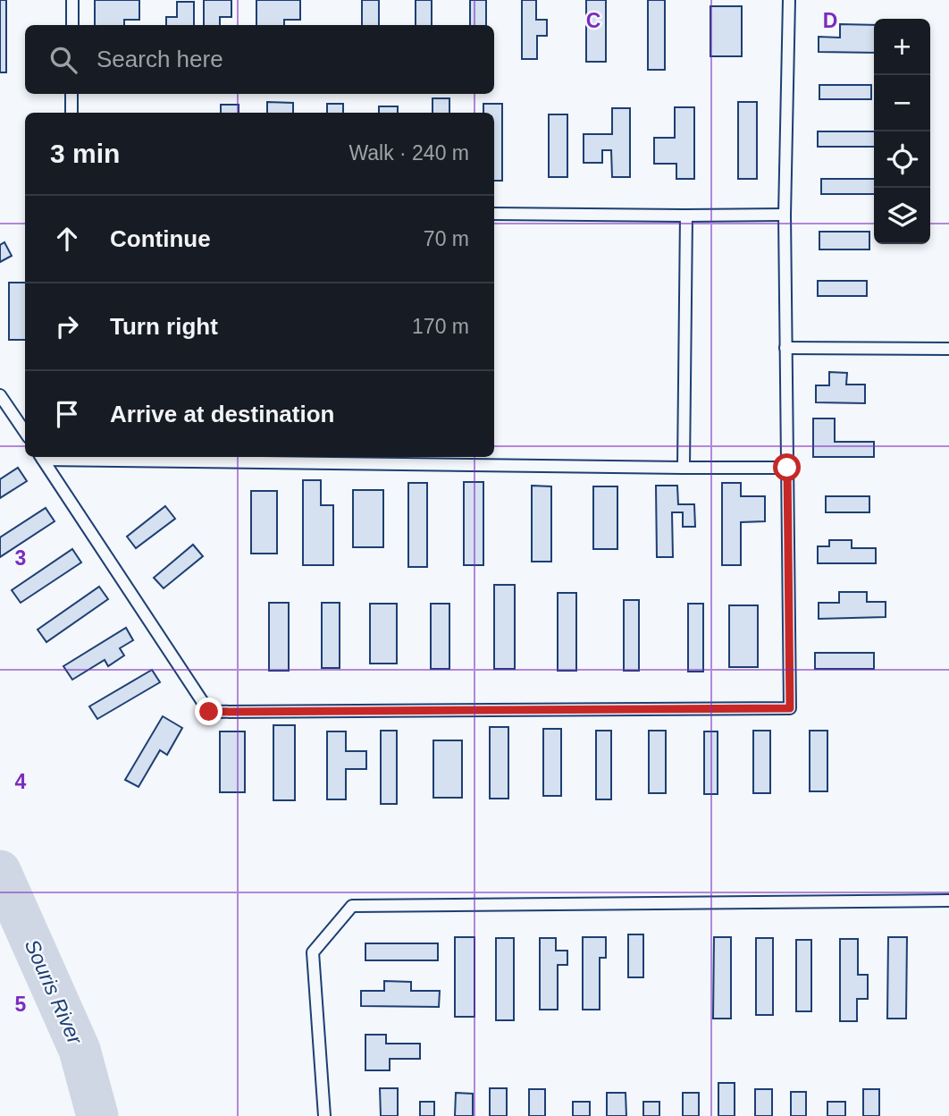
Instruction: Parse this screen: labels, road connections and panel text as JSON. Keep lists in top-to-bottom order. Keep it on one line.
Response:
{"water":["Souris River"],"page":{"map_buttons":["+","−"],"search":"Search here","heading":["3 min","Walk · 240 m"],"list":[["Continue","70 m"],["Turn right","170 m"],"Arrive at destination"]},"grid":{"columns":["C","D"],"rows":["3","4","5"]}}
